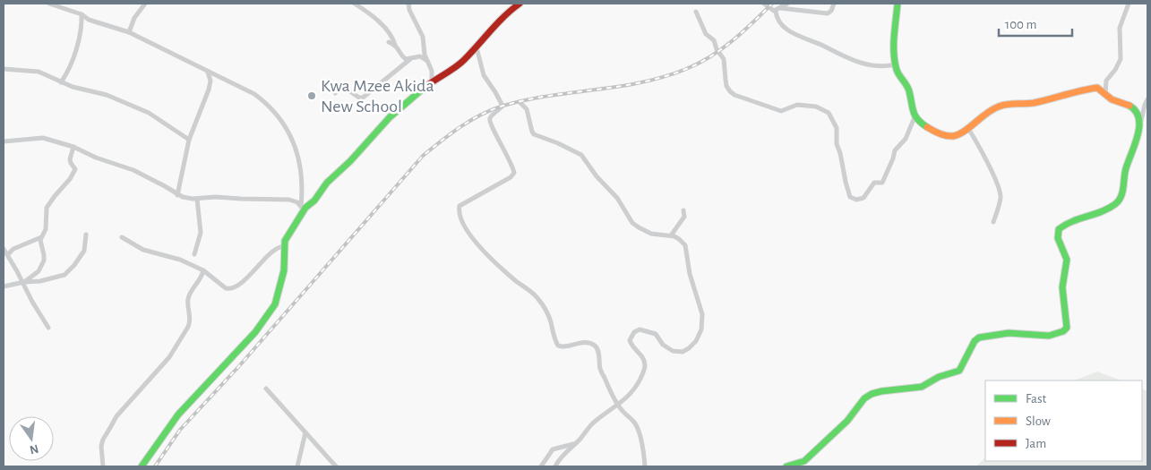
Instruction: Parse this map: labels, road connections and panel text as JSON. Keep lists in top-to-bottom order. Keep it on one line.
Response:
{"places":["Kwa Mzee Akida New School"],"legend":["Fast","Slow","Jam"],"scale_bar":"100 m","north":"bottom"}
